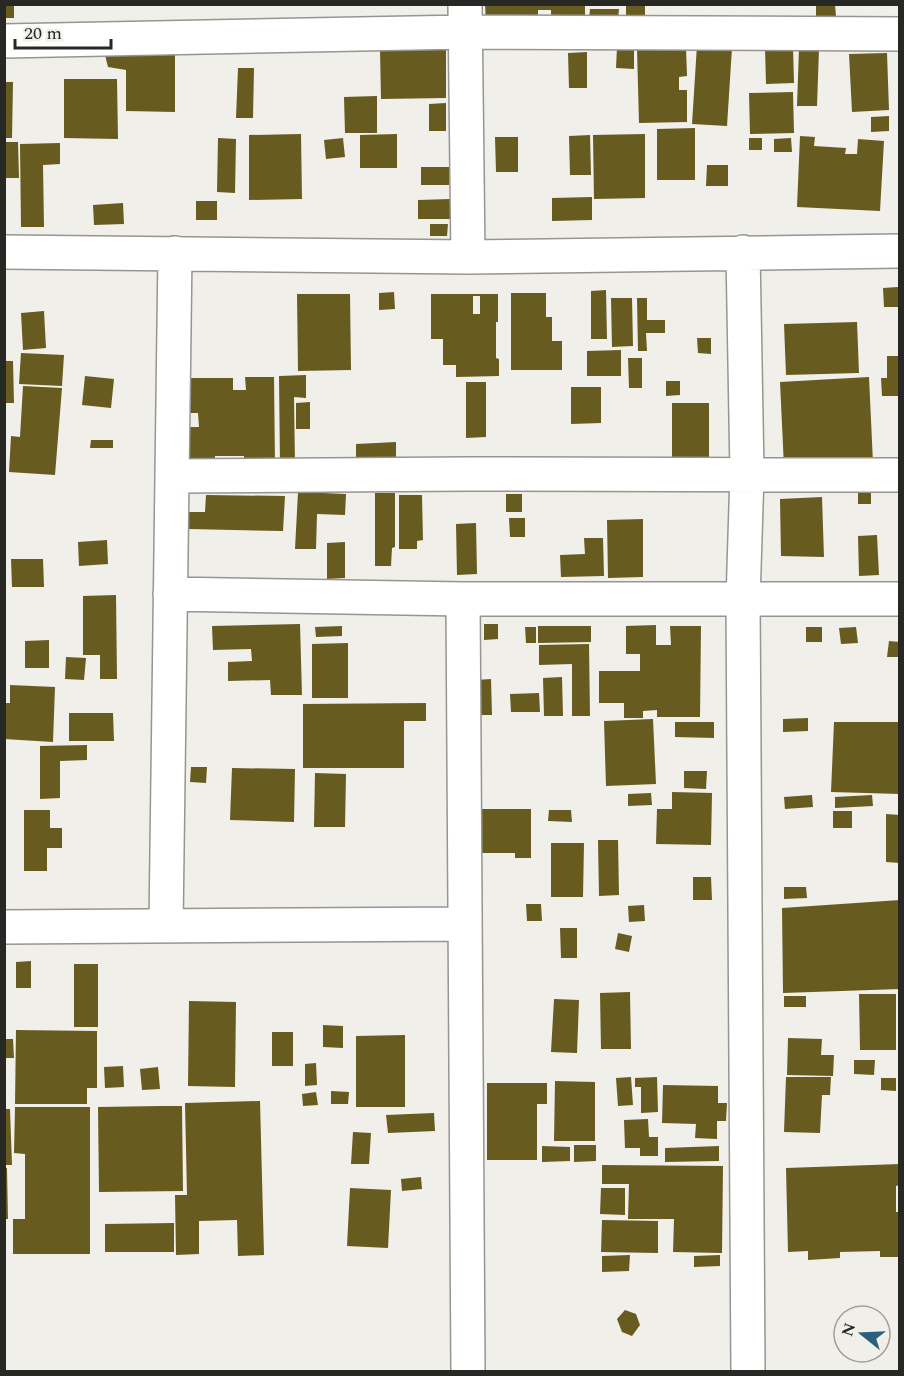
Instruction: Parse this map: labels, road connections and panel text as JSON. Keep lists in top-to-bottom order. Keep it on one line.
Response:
{"scale_bar":"20 m","north":"left"}
